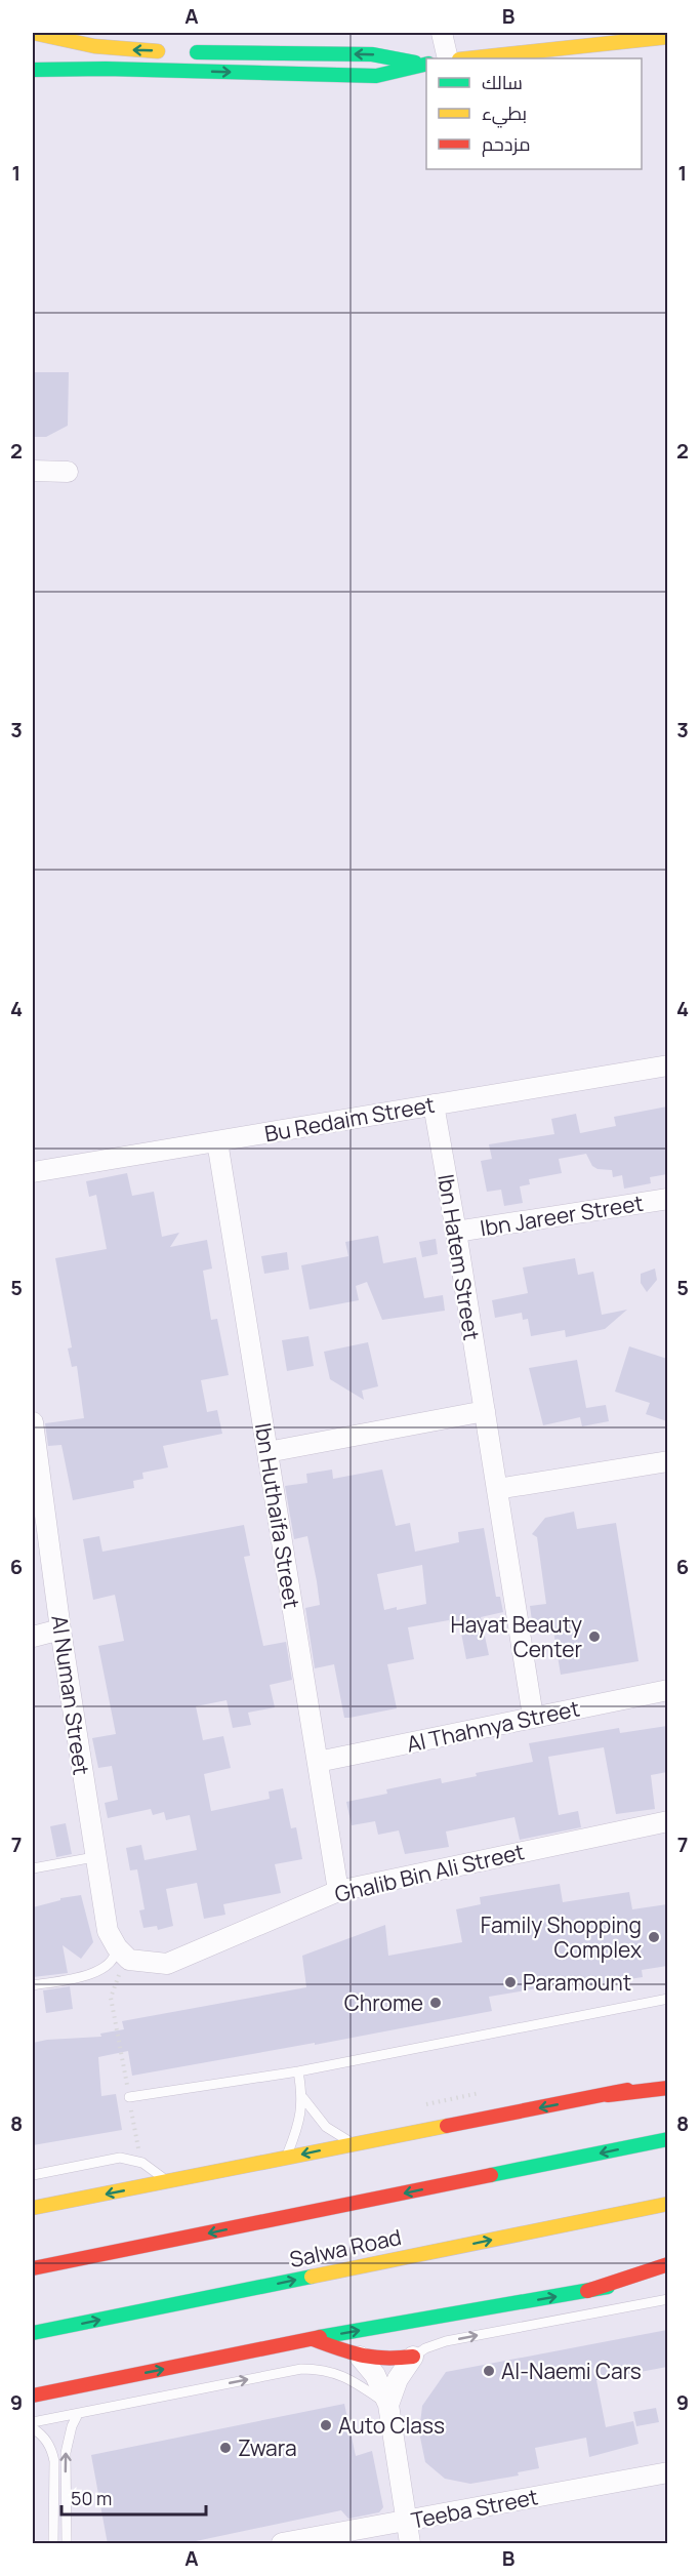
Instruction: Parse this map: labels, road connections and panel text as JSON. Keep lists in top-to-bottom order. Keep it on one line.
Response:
{"streets":{"main road":["Salwa Road"],"street":["Bu Redaim Street","Ibn Jareer Street","Ibn Hatem Street","Ibn Huthaifa Street","Al Numan Street","Al Thahnya Street","Ghalib Bin Ali Street","Teeba Street"]},"crossings":[["Bu Redaim Street","Ibn Hatem Street"],["Bu Redaim Street","Ibn Huthaifa Street"],["Ibn Jareer Street","Ibn Hatem Street"],["Ibn Hatem Street","Al Thahnya Street"],["Ibn Huthaifa Street","Al Thahnya Street"],["Ibn Huthaifa Street","Ghalib Bin Ali Street"],["Al Numan Street","Ghalib Bin Ali Street"]],"places":["Hayat Beauty Center","Family Shopping Complex","Paramount","Chrome","Al-Naemi Cars","Auto Class","Zwara"],"legend":["سالك","بطيء","مزدحم"],"scale_bar":"50 m","grid":{"columns":["A","B"],"rows":["1","2","3","4","5","6","7","8","9"]}}
